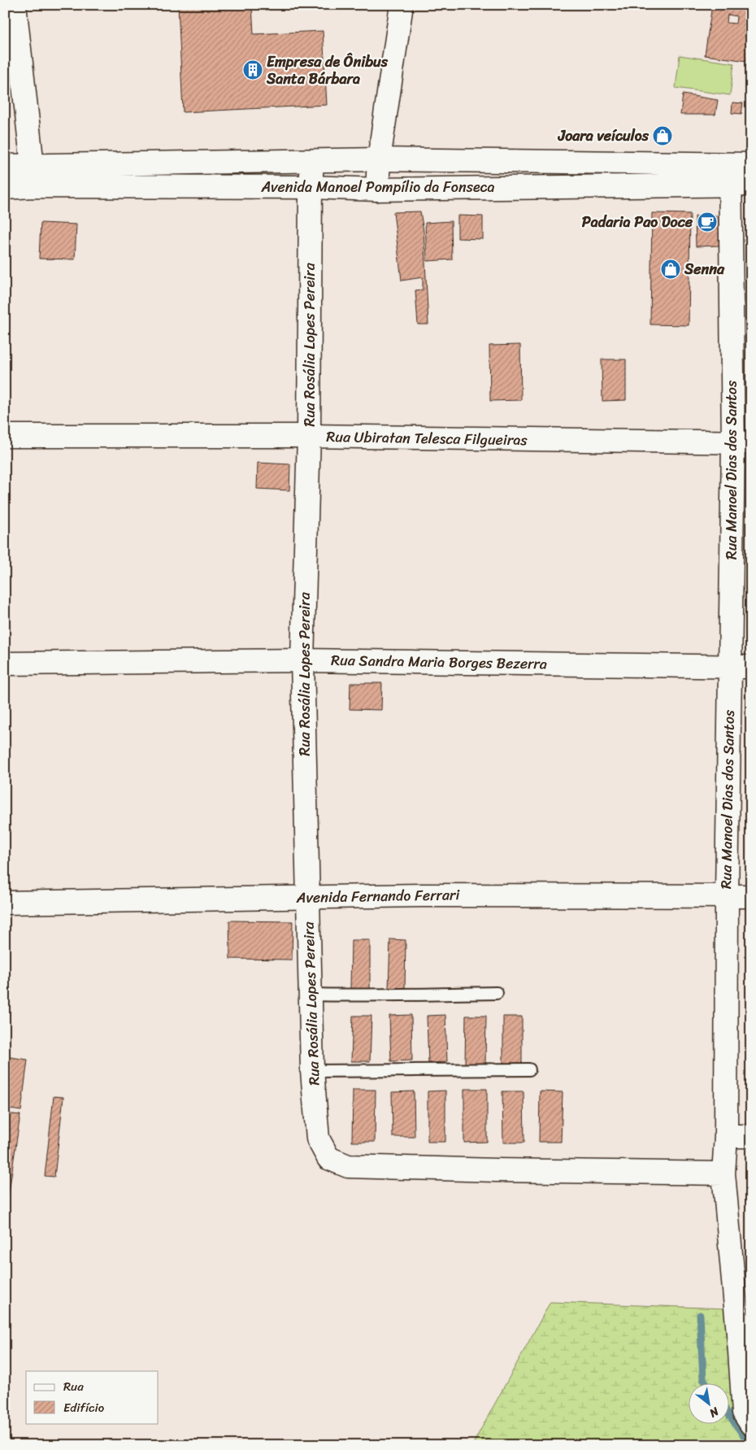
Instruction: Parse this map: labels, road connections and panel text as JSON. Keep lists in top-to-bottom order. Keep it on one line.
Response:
{"streets":{"street":["Avenida Manoel Pompílio da Fonseca","Rua Rosália Lopes Pereira","Rua Ubiratan Telesca Filgueiras","Rua Manoel Dias dos Santos","Rua Sandra Maria Borges Bezerra","Avenida Fernando Ferrari"]},"crossings":[["Avenida Manoel Pompílio da Fonseca","Rua Rosália Lopes Pereira"],["Avenida Manoel Pompílio da Fonseca","Rua Manoel Dias dos Santos"],["Rua Rosália Lopes Pereira","Rua Ubiratan Telesca Filgueiras"],["Rua Rosália Lopes Pereira","Rua Manoel Dias dos Santos"],["Rua Rosália Lopes Pereira","Rua Sandra Maria Borges Bezerra"],["Rua Rosália Lopes Pereira","Avenida Fernando Ferrari"],["Rua Ubiratan Telesca Filgueiras","Rua Manoel Dias dos Santos"],["Rua Manoel Dias dos Santos","Rua Sandra Maria Borges Bezerra"],["Rua Manoel Dias dos Santos","Avenida Fernando Ferrari"]],"places":{"building":["Empresa de Ônibus Santa Bárbara"],"shop":["Joara veículos","Senna"],"cafe":["Padaria Pao Doce"]},"legend":["Rua","Edifício"],"north":"bottom right"}
